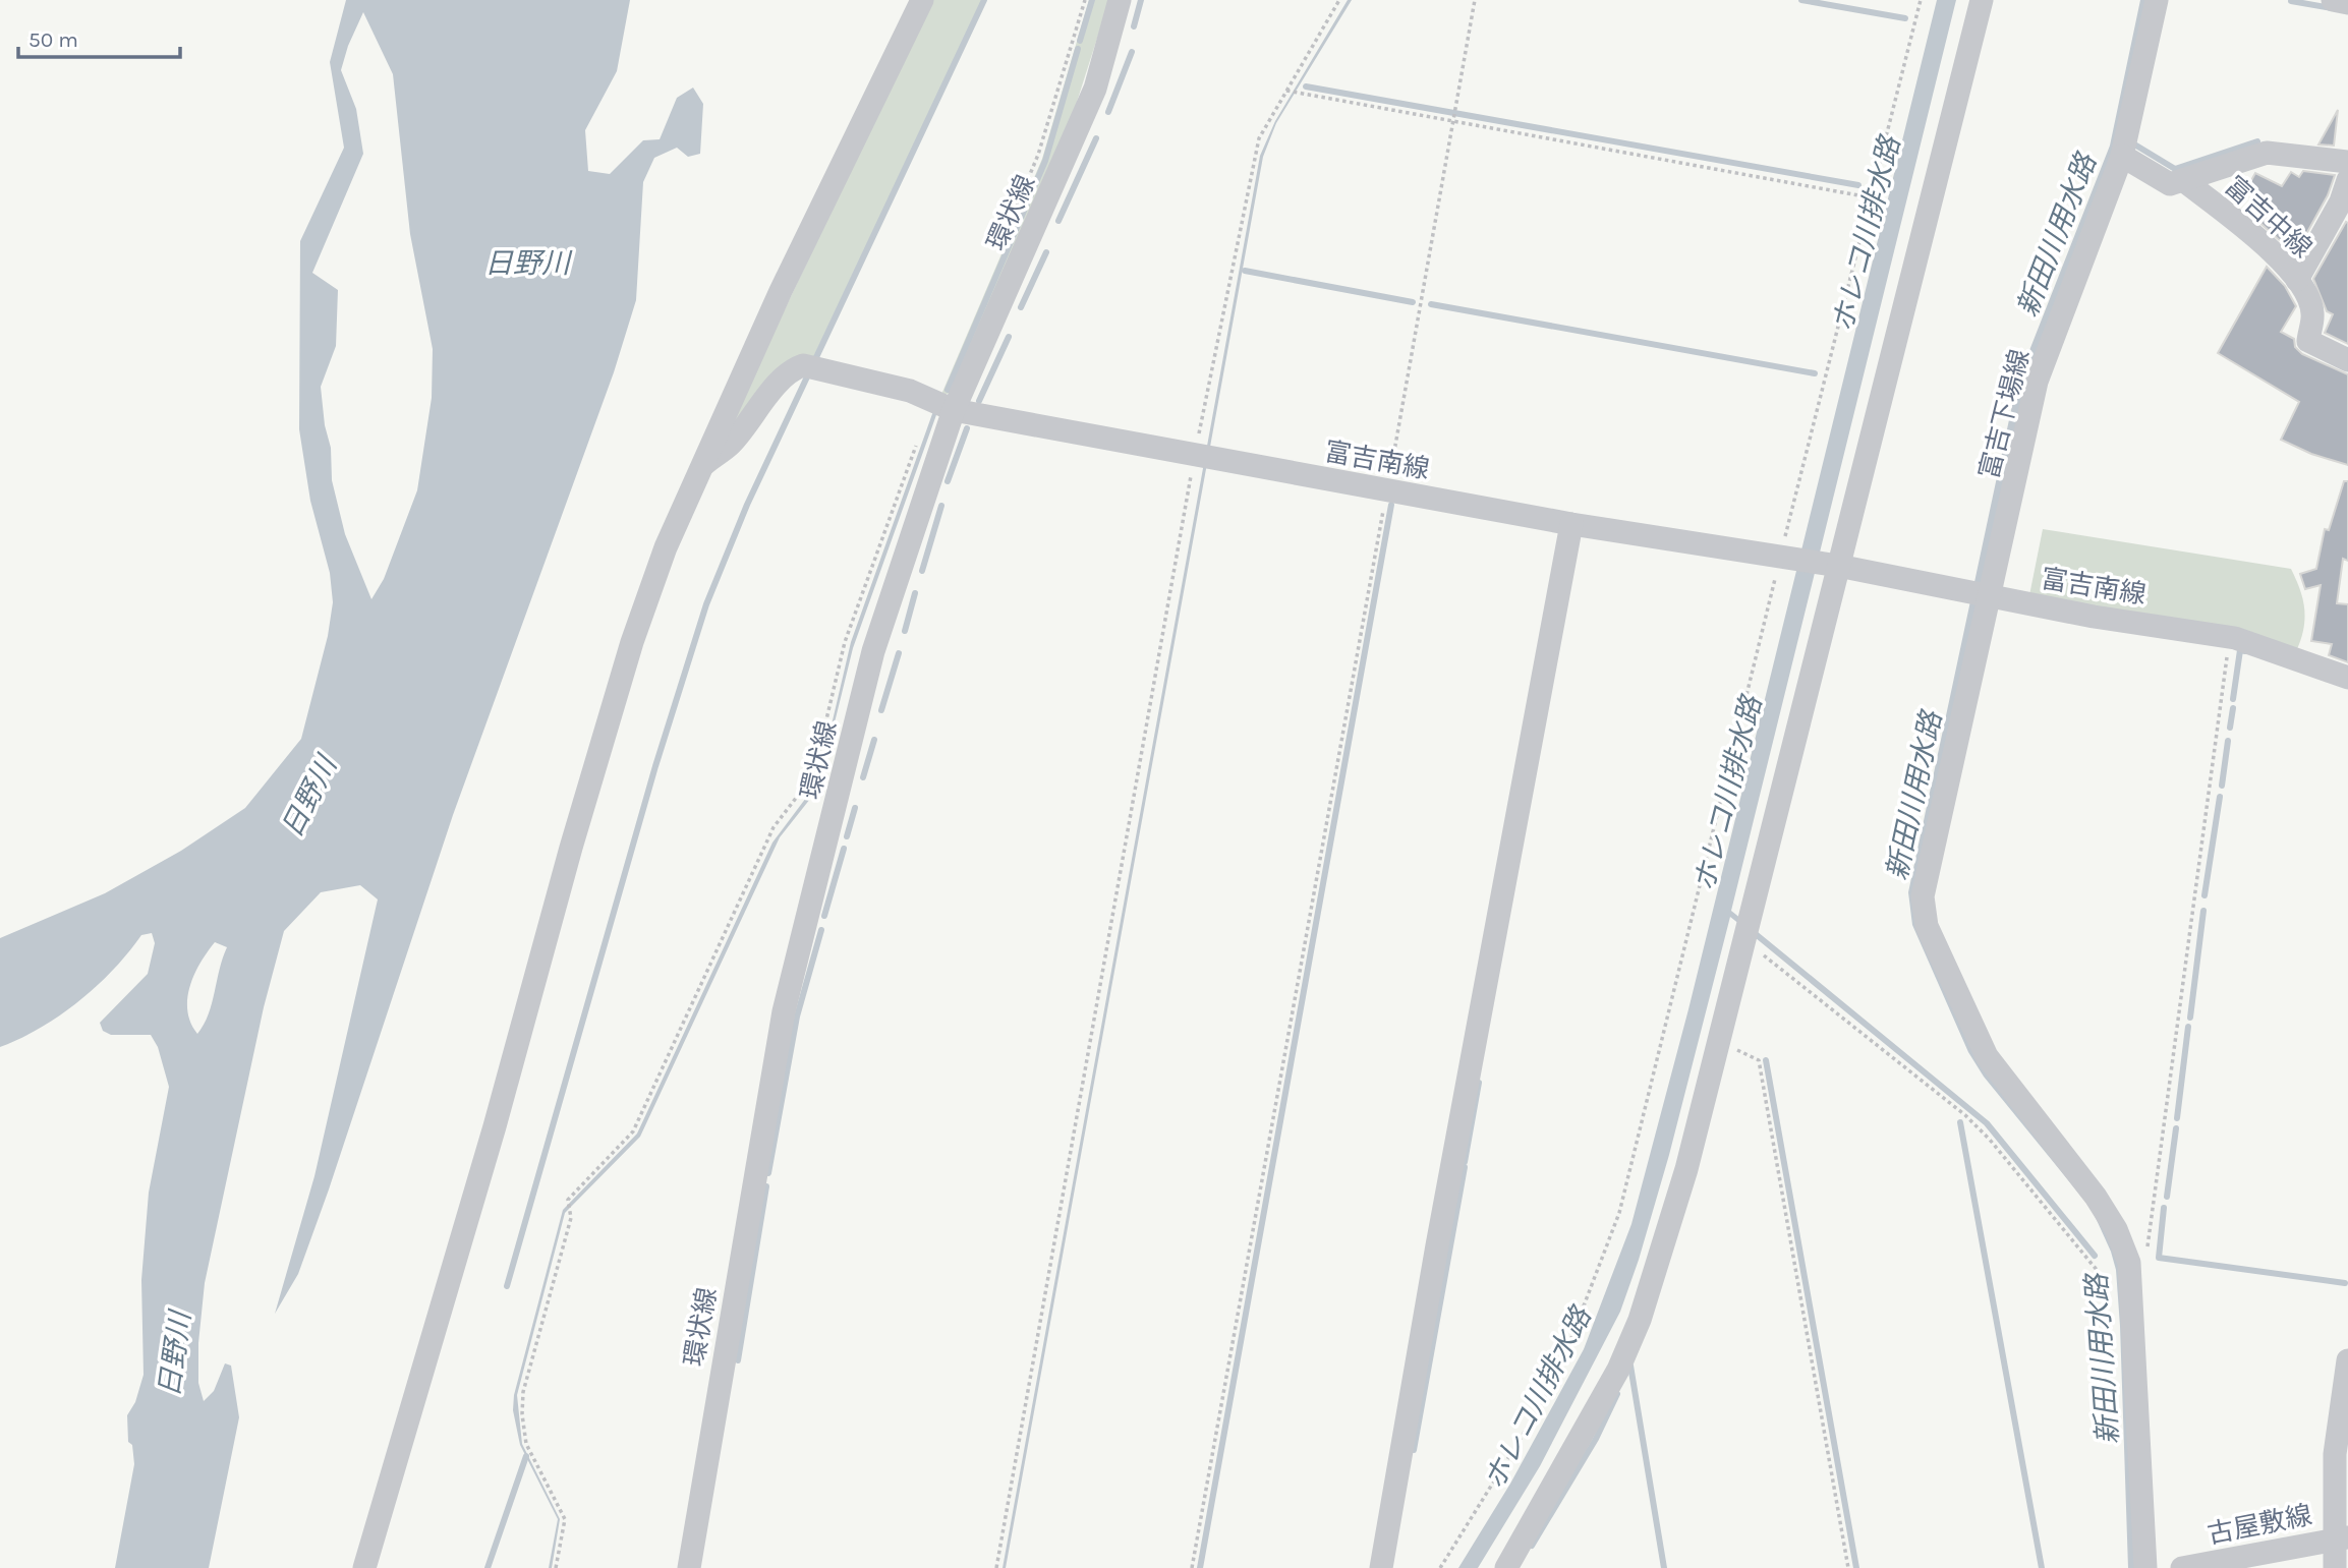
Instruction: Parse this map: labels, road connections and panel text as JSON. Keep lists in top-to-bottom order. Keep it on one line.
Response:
{"streets":{"street":["環状線","富吉中線","富吉下場線","富吉南線","古屋敷線"]},"crossings":[["環状線","富吉南線"],["富吉下場線","富吉南線"]],"water":["ホレコ川排水路","新田川用水路","日野川"],"scale_bar":"50 m"}
